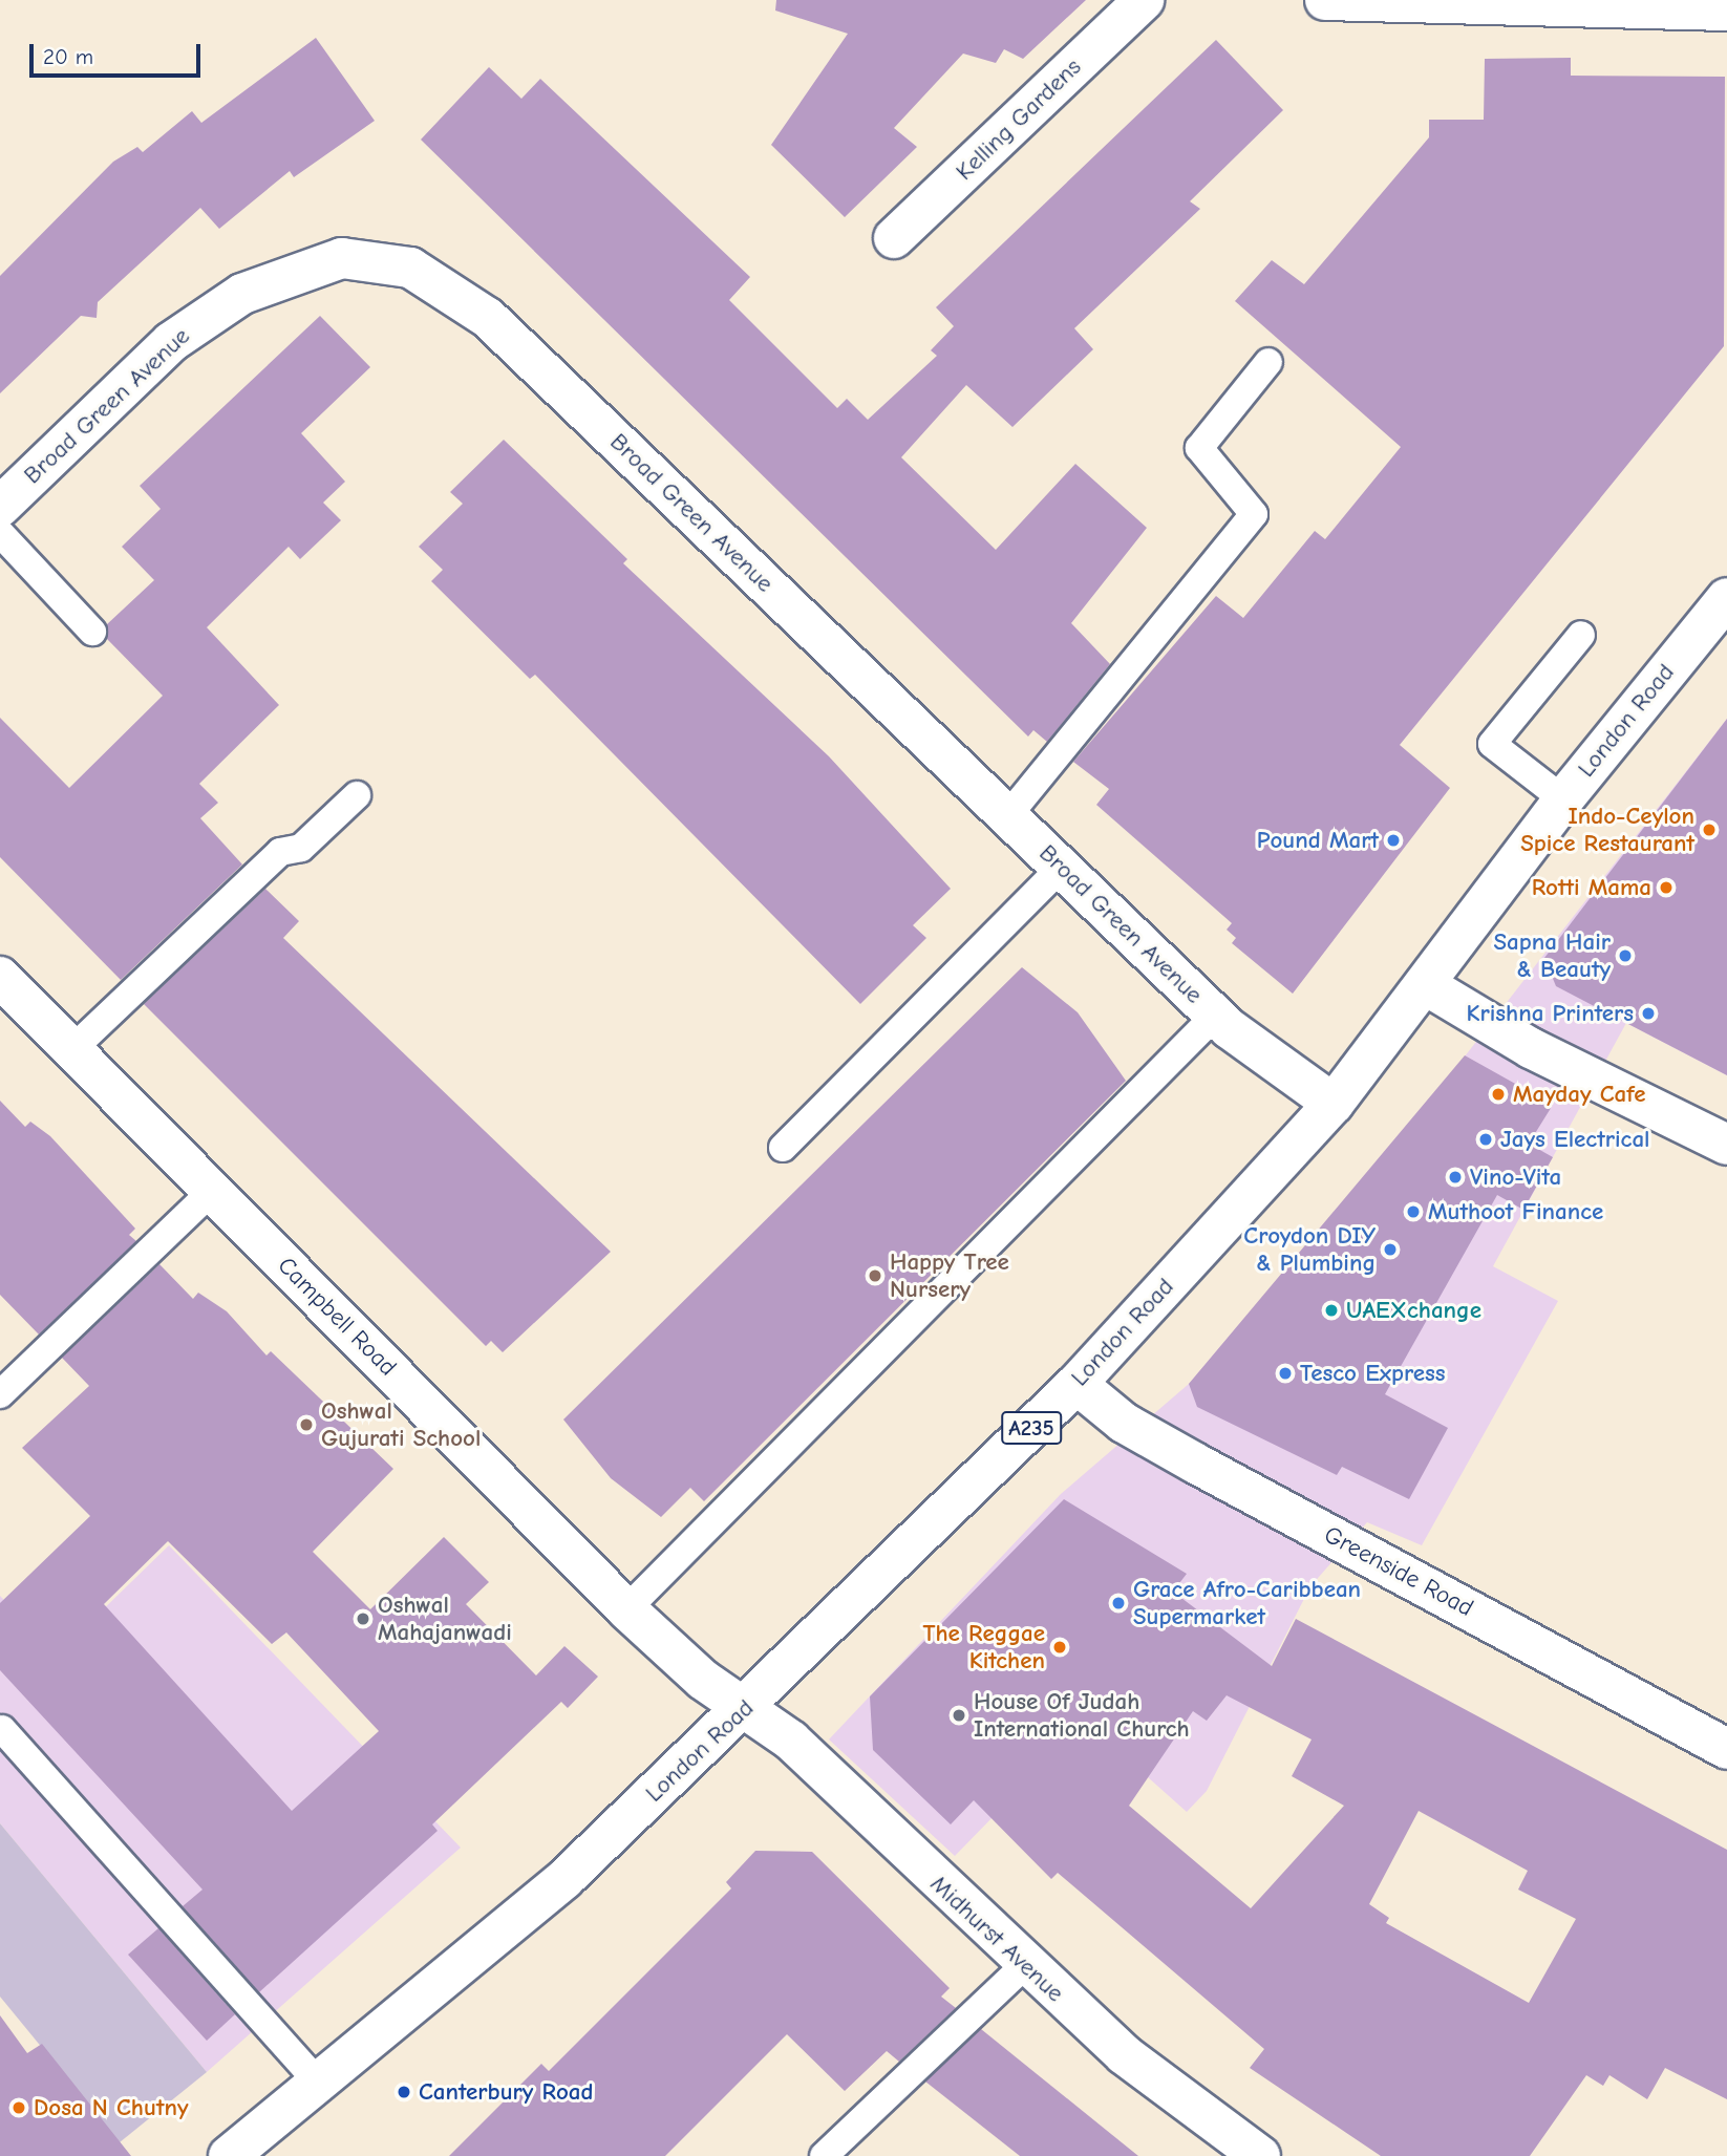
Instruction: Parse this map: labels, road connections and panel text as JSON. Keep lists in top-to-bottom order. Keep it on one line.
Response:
{"streets":{"street":["Kelling Gardens","Broad Green Avenue","London Road","Campbell Road","A235","Greenside Road","Midhurst Avenue"]},"crossings":[["Broad Green Avenue","London Road"],["London Road","Campbell Road"],["London Road","Greenside Road"],["London Road","Midhurst Avenue"],["Campbell Road","Midhurst Avenue"]],"places":["Indo-Ceylon Spice Restaurant","Pound Mart","Rotti Mama","Sapna Hair & Beauty","Krishna Printers","Mayday Cafe","Jays Electrical","Vino-Vita","Muthoot Finance","Croydon DIY & Plumbing","Happy Tree Nursery","UAEXchange","Tesco Express","Oshwal Gujurati School","Grace Afro-Caribbean Supermarket","Oshwal Mahajanwadi","The Reggae Kitchen","House Of Judah International Church","Canterbury Road","Dosa N Chutny"],"scale_bar":"20 m"}
